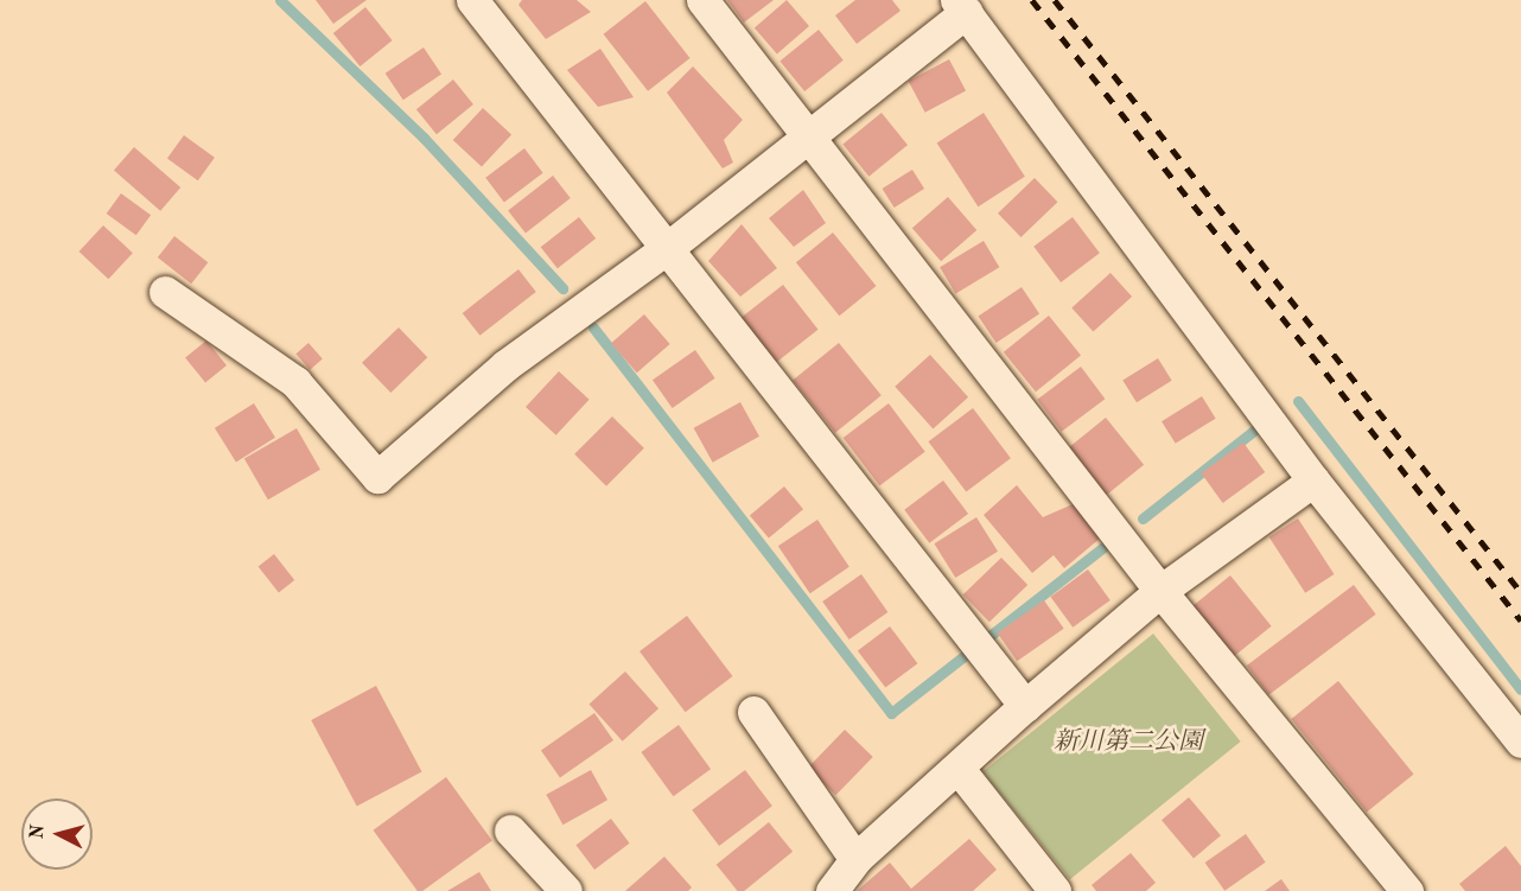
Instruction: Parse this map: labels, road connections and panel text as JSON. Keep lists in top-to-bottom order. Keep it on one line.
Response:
{"parks":["新川第二公園"],"north":"left"}
